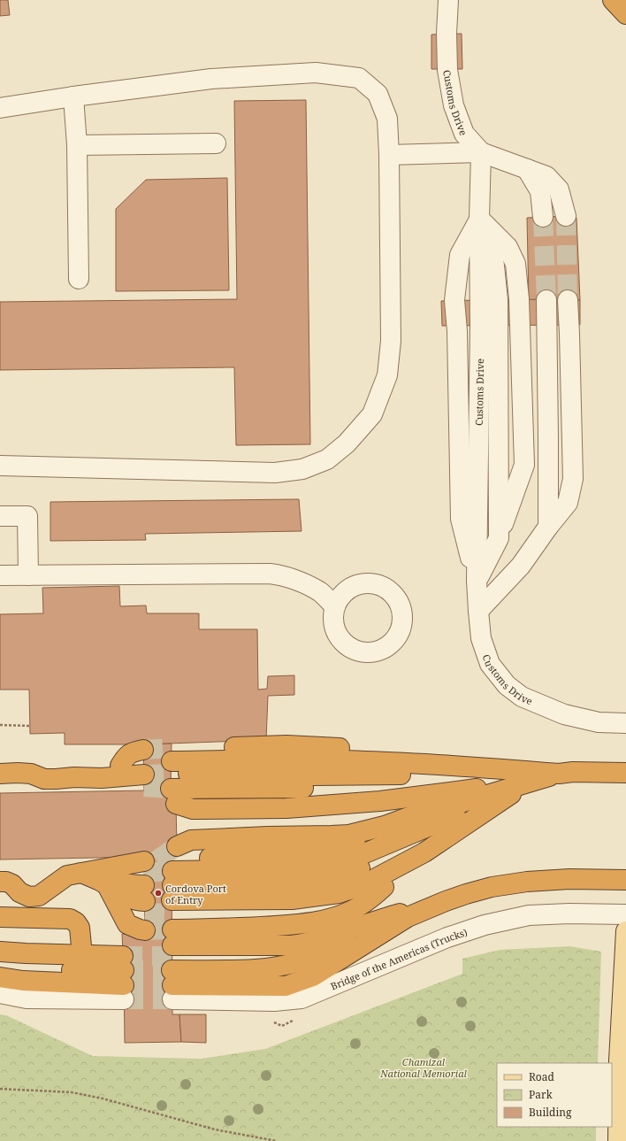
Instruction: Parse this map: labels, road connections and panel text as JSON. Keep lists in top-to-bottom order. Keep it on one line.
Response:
{"streets":{"lane":["Customs Drive","Bridge of the Americas (Trucks)"]},"parks":["Chamizal National Memorial"],"places":["Cordova Port of Entry"],"legend":["Road","Park","Building"]}
